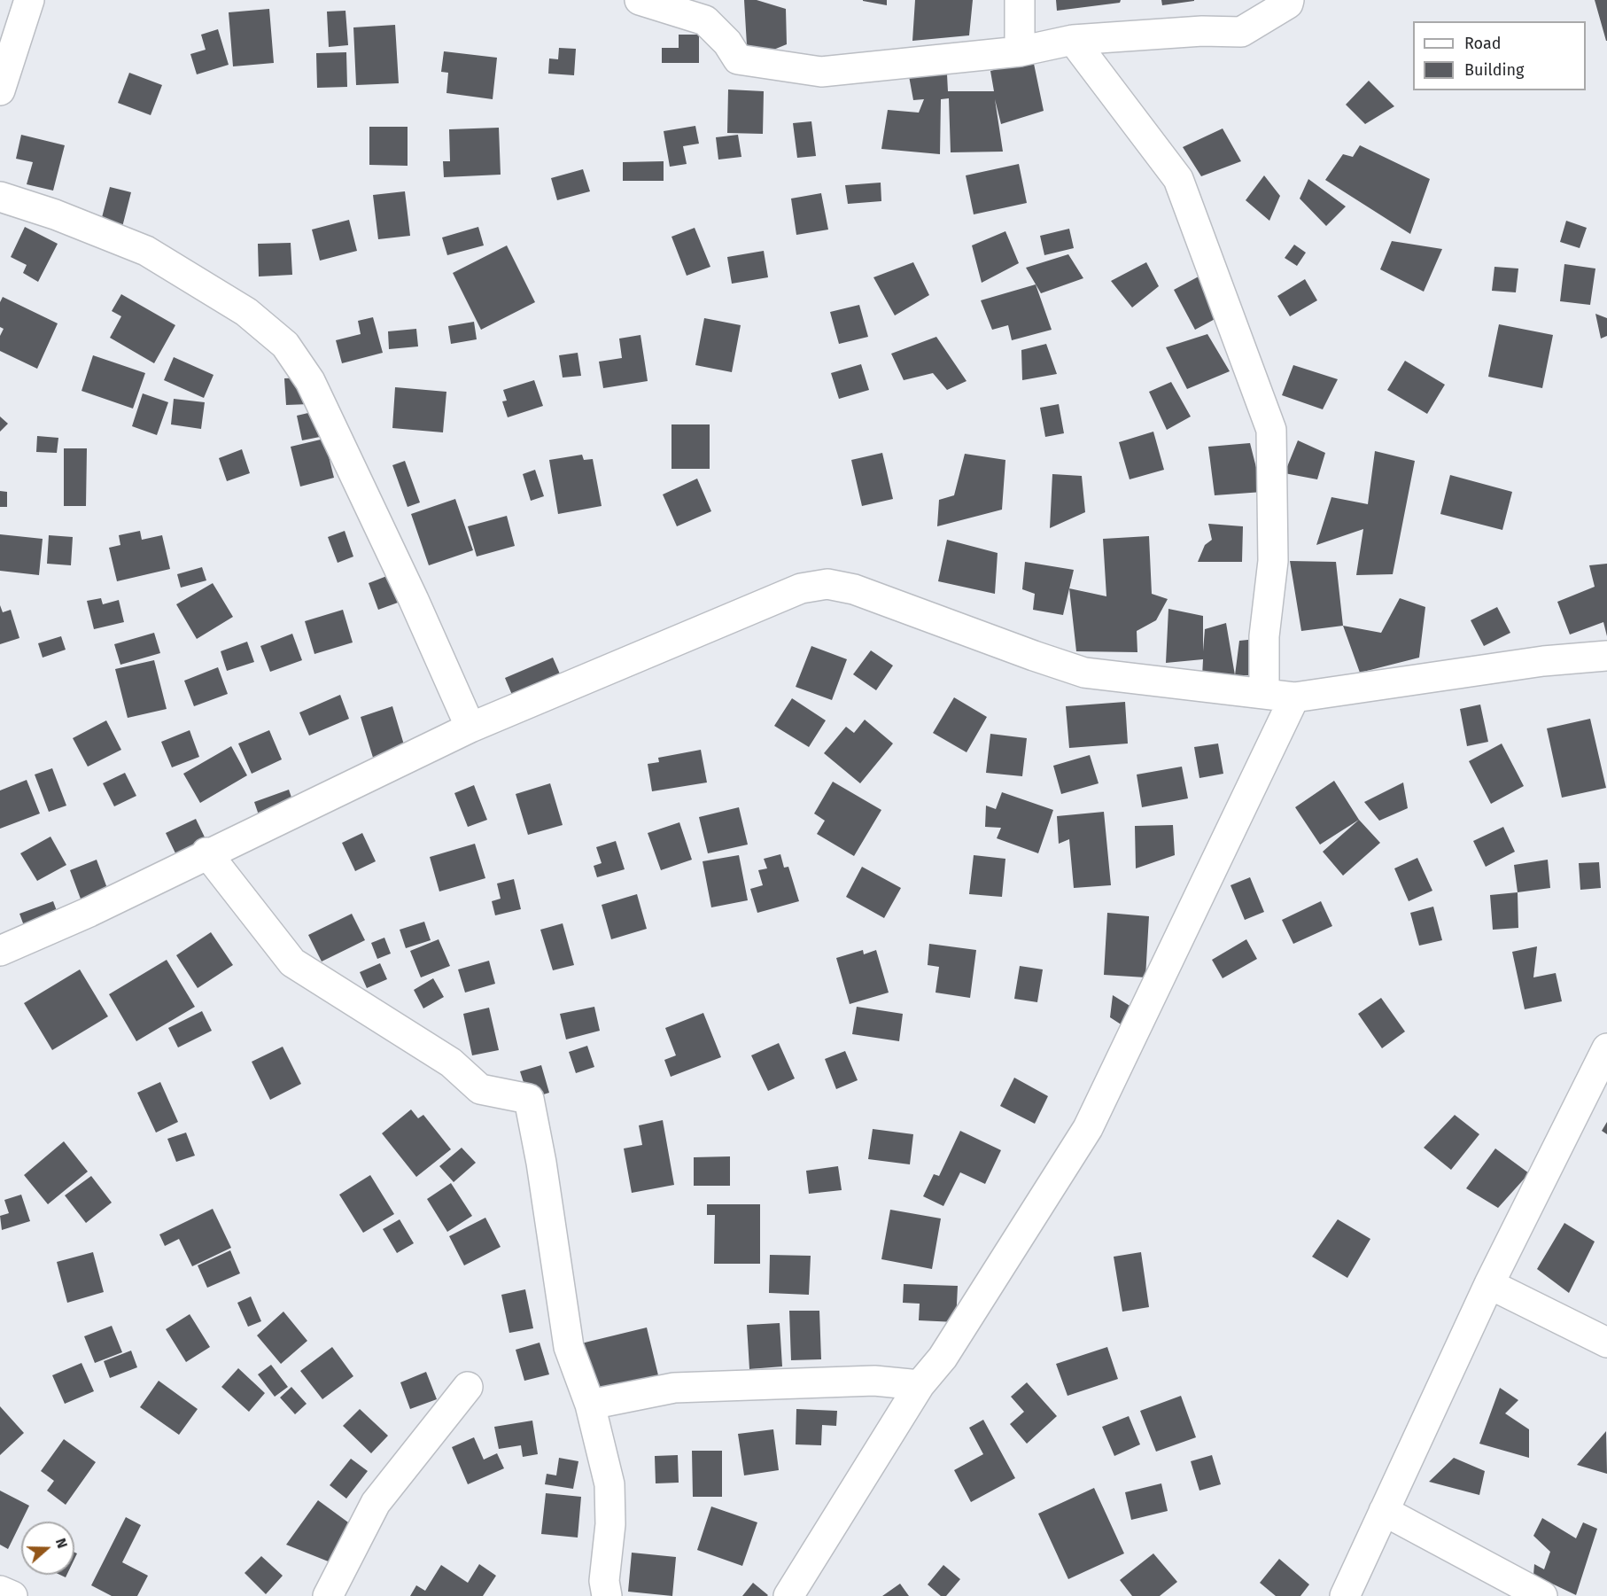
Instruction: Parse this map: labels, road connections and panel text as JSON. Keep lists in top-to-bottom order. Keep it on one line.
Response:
{"legend":["Road","Building"],"north":"right"}
